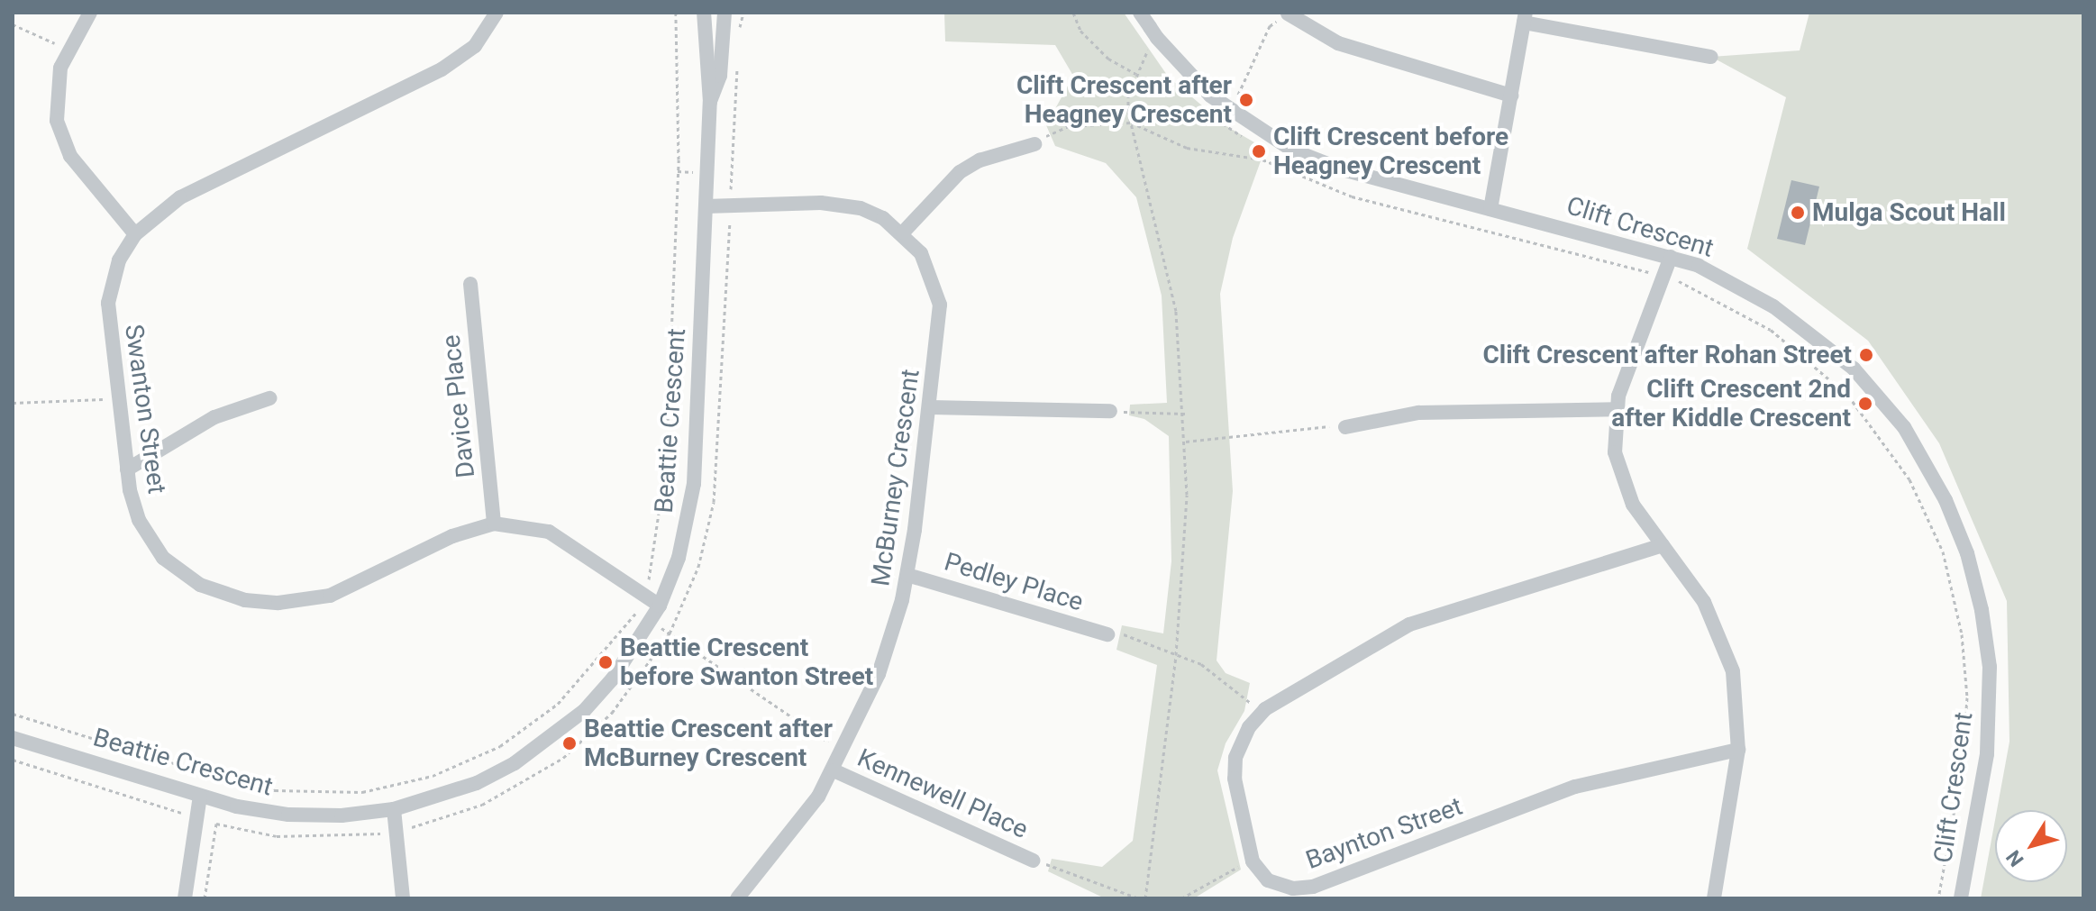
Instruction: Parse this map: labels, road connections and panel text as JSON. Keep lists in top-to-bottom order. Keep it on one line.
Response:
{"streets":{"street":["Clift Crescent","Davice Place","Swanton Street","Beattie Crescent","McBurney Crescent","Pedley Place","Kennewell Place","Baynton Street"]},"crossings":[["Davice Place","Swanton Street"],["Swanton Street","Beattie Crescent"],["Beattie Crescent","McBurney Crescent"],["McBurney Crescent","Pedley Place"],["McBurney Crescent","Kennewell Place"]],"places":["Clift Crescent after Heagney Crescent","Clift Crescent before Heagney Crescent","Mulga Scout Hall","Clift Crescent after Rohan Street","Clift Crescent 2nd after Kiddle Crescent","Beattie Crescent before Swanton Street","Beattie Crescent after McBurney Crescent"],"north":"bottom left"}
